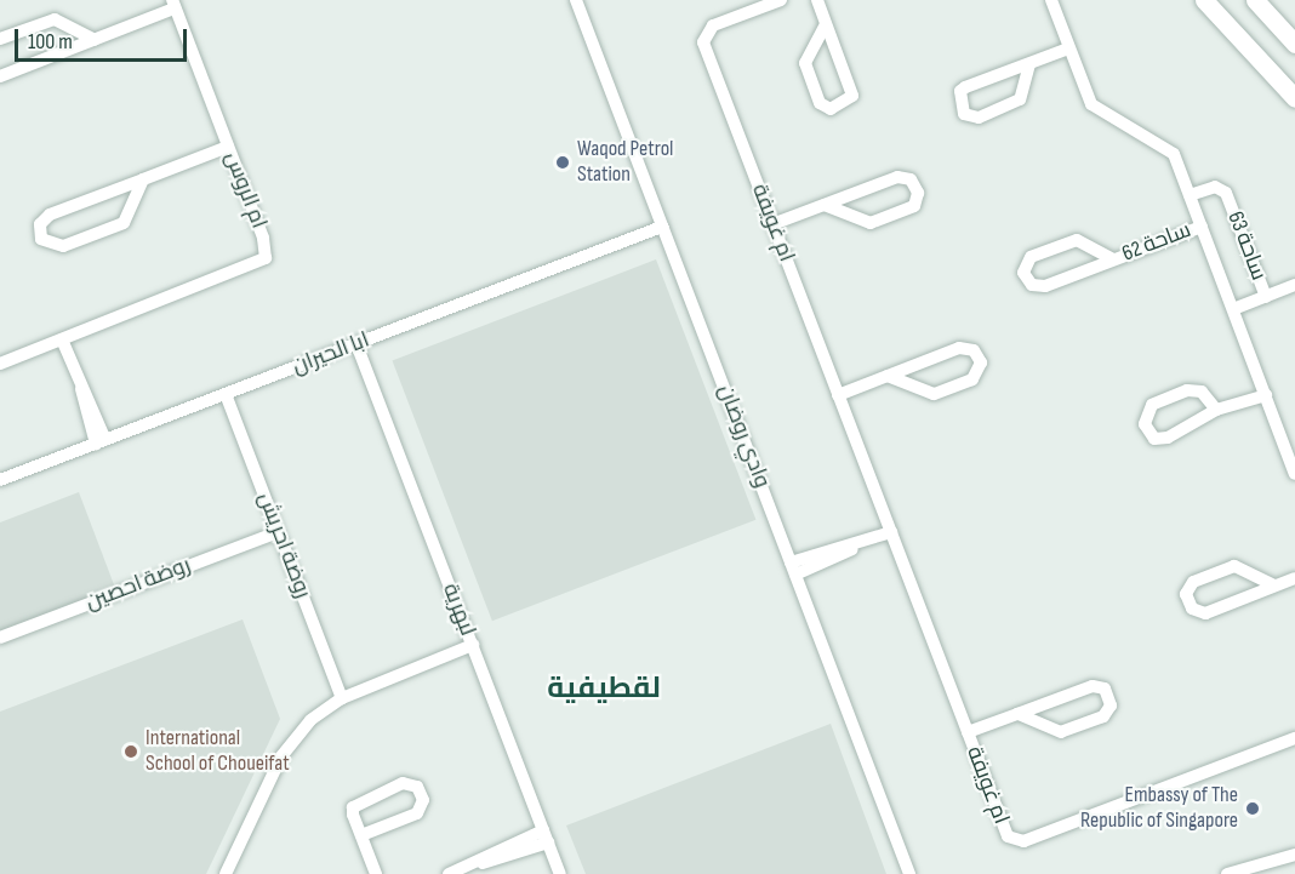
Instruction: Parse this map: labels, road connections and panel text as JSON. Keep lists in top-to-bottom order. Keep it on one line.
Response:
{"streets":{"street":["ام الروس","ام غويفة","ساحة 62","ساحة 63","ابا الحيران","وادي روضان","روضة احريش","روضة احصين","لبهرية"]},"crossings":[["ابا الحيران","وادي روضان"],["ابا الحيران","روضة احريش"],["ابا الحيران","لبهرية"],["روضة احريش","روضة احصين"]],"districts":["لقطيفية"],"places":["Waqod Petrol Station","International School of Choueifat","Embassy of The Republic of Singapore"],"scale_bar":"100 m"}
